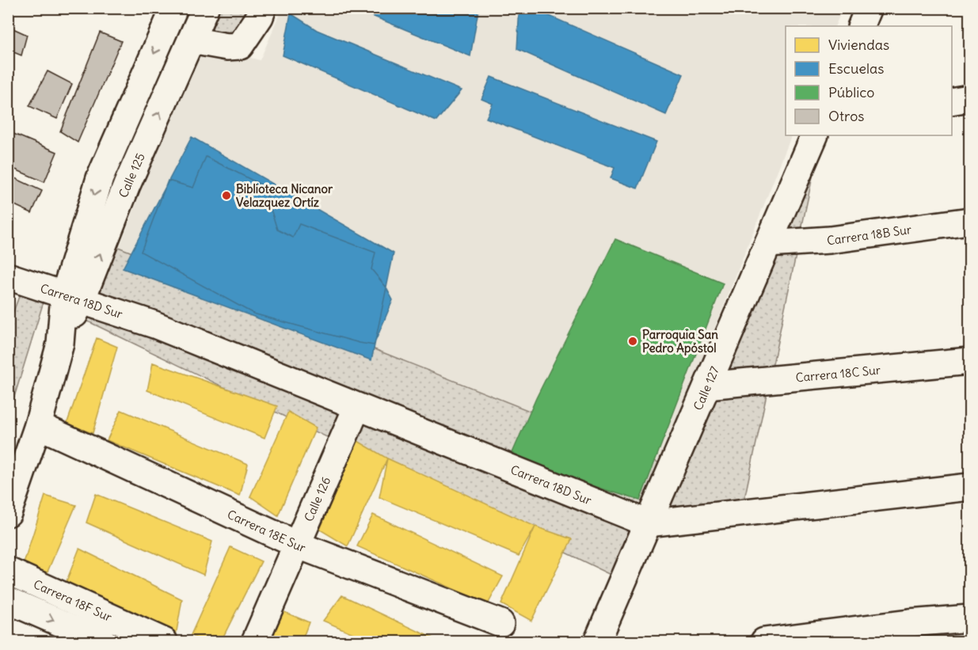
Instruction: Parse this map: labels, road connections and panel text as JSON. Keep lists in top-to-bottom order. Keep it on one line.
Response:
{"streets":{"street":["Calle 125","Carrera 18B Sur","Carrera 18D Sur","Carrera 18C Sur","Calle 127","Calle 126","Carrera 18E Sur","Carrera 18F Sur"]},"crossings":[["Calle 125","Carrera 18D Sur"],["Calle 125","Carrera 18E Sur"],["Carrera 18B Sur","Calle 127"],["Carrera 18D Sur","Calle 127"],["Carrera 18D Sur","Calle 126"],["Carrera 18C Sur","Calle 127"],["Calle 126","Carrera 18E Sur"]],"places":["Biblioteca Nicanor Velazquez Ortíz","Parroquia San Pedro Apóstol"],"legend":["Viviendas","Escuelas","Público","Otros"]}
